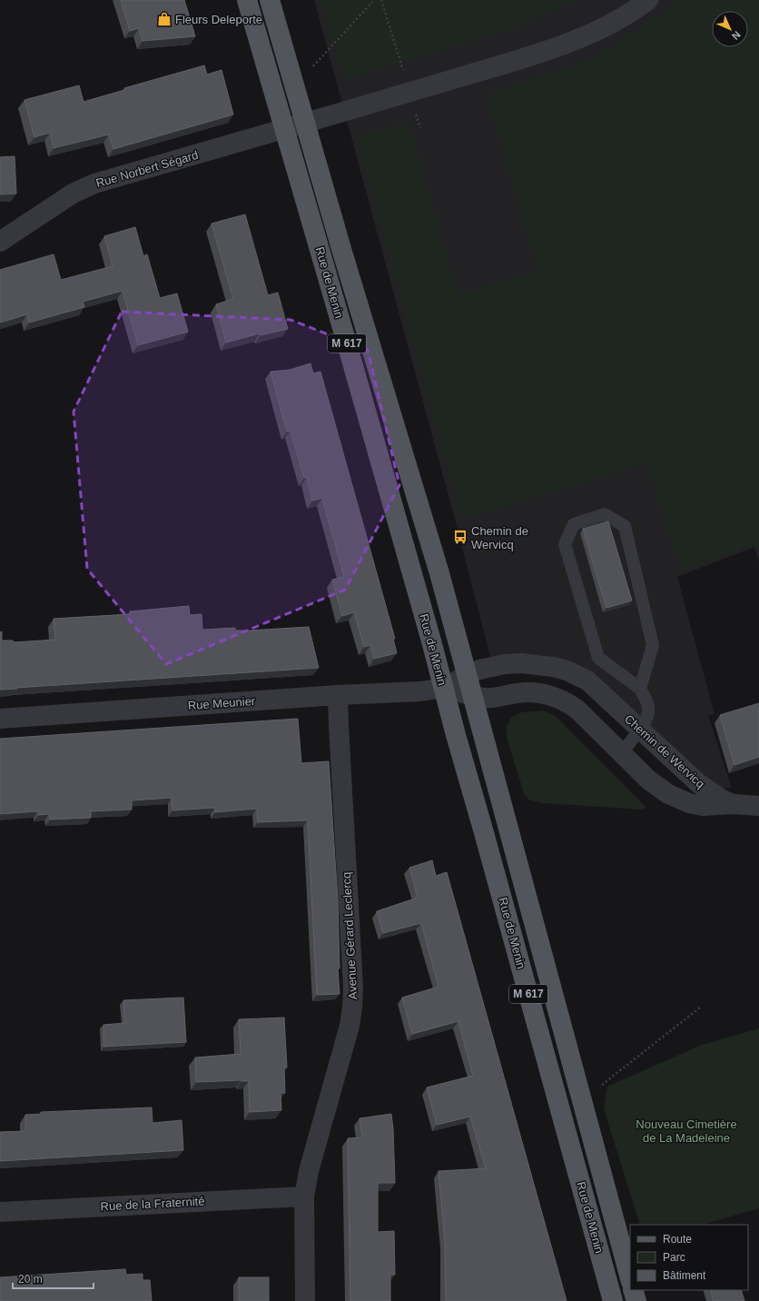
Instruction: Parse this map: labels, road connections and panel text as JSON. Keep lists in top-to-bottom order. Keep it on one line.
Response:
{"streets":{"main road":["Rue de Menin","M 617"],"street":["Rue Norbert Ségard","Rue Meunier","Chemin de Wervicq","Avenue Gérard Leclercq","Rue de la Fraternité"]},"crossings":[["Rue Norbert Ségard","Rue de Menin"],["Rue de Menin","Rue Meunier"],["Rue de Menin","Chemin de Wervicq"],["Rue Meunier","Chemin de Wervicq"],["Rue Meunier","Avenue Gérard Leclercq"],["Avenue Gérard Leclercq","Rue de la Fraternité"]],"parks":["Nouveau Cimetière de La Madeleine"],"places":{"shop":["Fleurs Deleporte"],"bus stop":["Chemin de Wervicq"]},"legend":["Route","Parc","Bâtiment"],"scale_bar":"20 m","north":"bottom right"}
